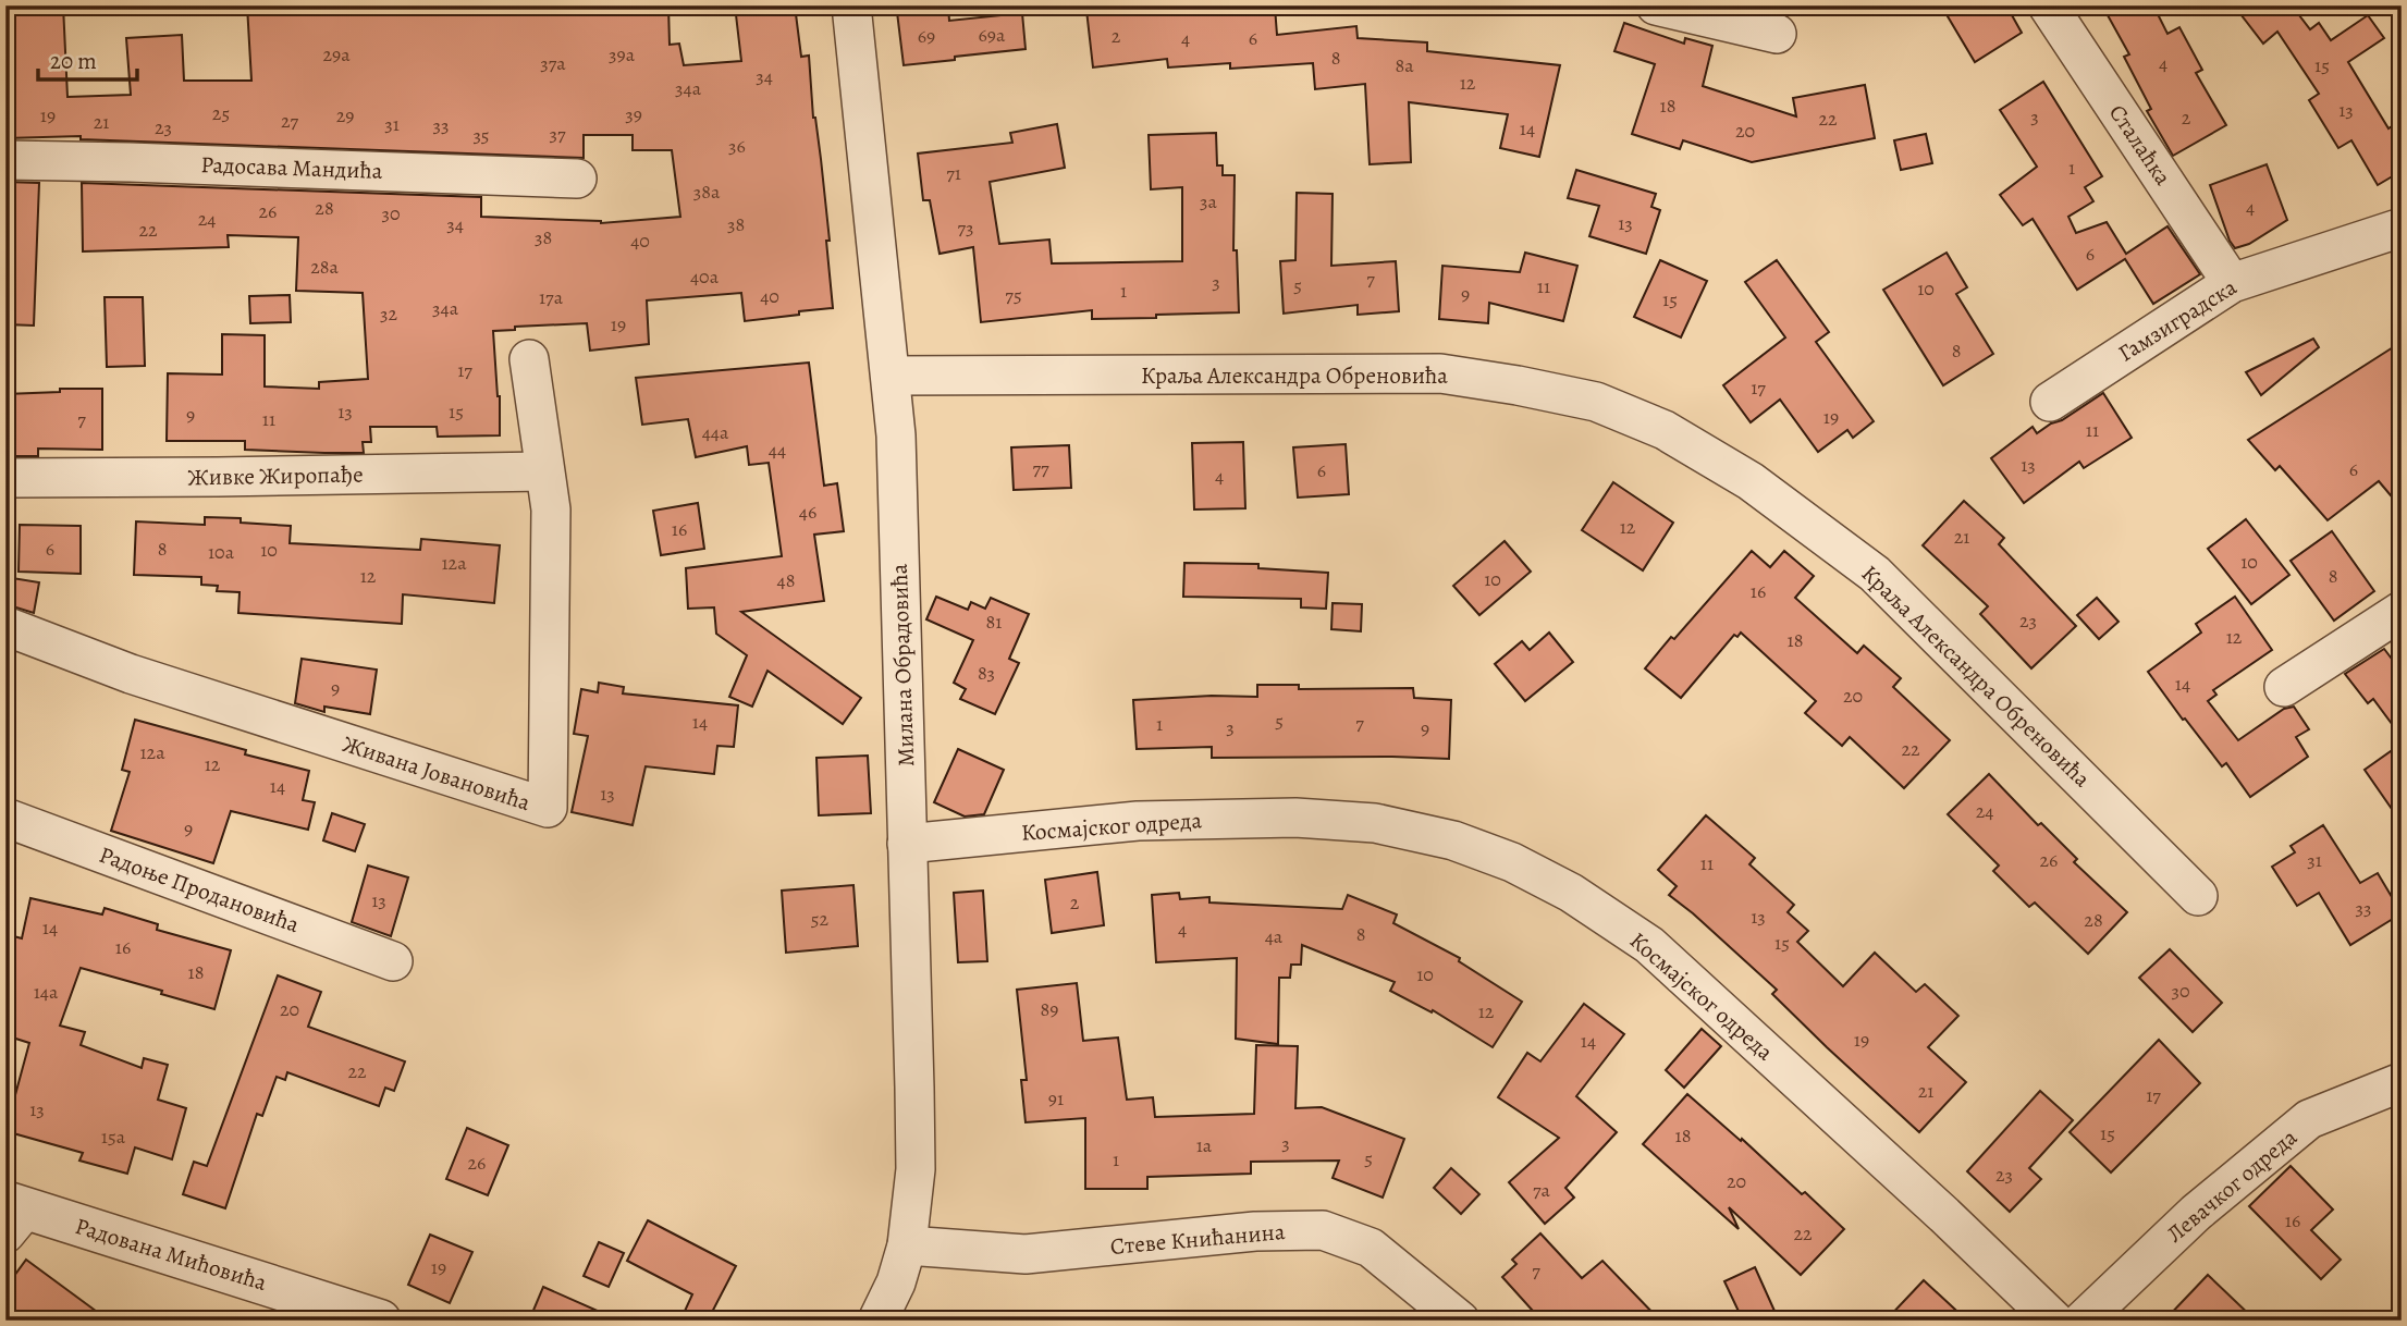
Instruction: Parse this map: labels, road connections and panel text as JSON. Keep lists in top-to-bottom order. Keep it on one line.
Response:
{"streets":{"street":["Сталаћка","Радосава Мандића","Гамзиградска","Краља Александра Обреновића","Живке Жиропађе","Милана Обрадовића","Живана Јовановића","Космајског одреда","Радоње Продановића","Левачког одреда","Стеве Книћанина","Радована Мићовића"]},"crossings":[["Сталаћка","Гамзиградска"],["Краља Александра Обреновића","Милана Обрадовића"],["Живке Жиропађе","Живана Јовановића"],["Милана Обрадовића","Космајског одреда"],["Милана Обрадовића","Стеве Книћанина"]],"house_numbers":["69a","69","2","4","6","29a","39a","8","37a","4","8a","15","34","12","34a","18","13","25","39","19","29","3","2","22","27","21","31","33","23","14","20","37","35","36","1","71","38a","3a","4","28","26","30","24","13","34","38","73","22","38","40","6","28a","40a","7","3","5","11","10","1","9","75","40","17a","15","34a","32","19","8","17","17","13","15","9","19","7","11","11","44a","44","13","77","6","6","4","46","12","16","21","6","8","10","10a","10","12a","12","8","10","48","16","23","81","12","18","83","14","9","20","5","14","7","1","3","9","22","12a","12","14","13","24","9","26","31","11","13","2","33","13","52","28","14","4","8","4a","15","16","18","10","30","14a","20","89","12","19","14","22","21","17","91","13","15","18","15a","3","1a","5","1","26","23","20","7a","16","22","19","7"],"scale_bar":"20 m"}
